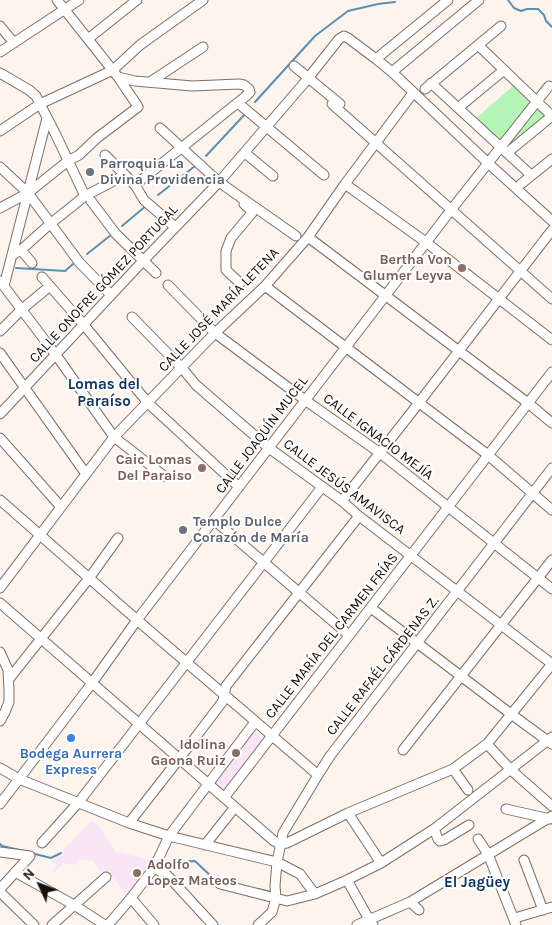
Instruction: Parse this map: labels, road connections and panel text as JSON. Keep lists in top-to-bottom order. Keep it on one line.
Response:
{"streets":{"street":["CALLE ONOFRE GÓMEZ PORTUGAL","CALLE JOSÉ MARÍA LETENA","CALLE JOAQUÍN MUCEL","CALLE IGNACIO MEJÍA","CALLE JESÚS AMAVISCA","CALLE MARÍA DEL CARMEN FRÍAS","CALLE RAFAÉL CÁRDENAS Z."]},"crossings":[["CALLE JOSÉ MARÍA LETENA","CALLE IGNACIO MEJÍA"],["CALLE JOSÉ MARÍA LETENA","CALLE JESÚS AMAVISCA"],["CALLE JOAQUÍN MUCEL","CALLE IGNACIO MEJÍA"],["CALLE JOAQUÍN MUCEL","CALLE JESÚS AMAVISCA"],["CALLE IGNACIO MEJÍA","CALLE MARÍA DEL CARMEN FRÍAS"],["CALLE IGNACIO MEJÍA","CALLE RAFAÉL CÁRDENAS Z."],["CALLE JESÚS AMAVISCA","CALLE MARÍA DEL CARMEN FRÍAS"],["CALLE JESÚS AMAVISCA","CALLE RAFAÉL CÁRDENAS Z."]],"districts":["Lomas del Paraíso","El Jagüey"],"places":["Parroquia La Divina Providencia","Bertha Von Glumer Leyva","Caic Lomas Del Paraiso","Templo Dulce Corazón de María","Bodega Aurrera Express","Idolina Gaona Ruiz","Adolfo Lopez Mateos"],"north":"top left"}
